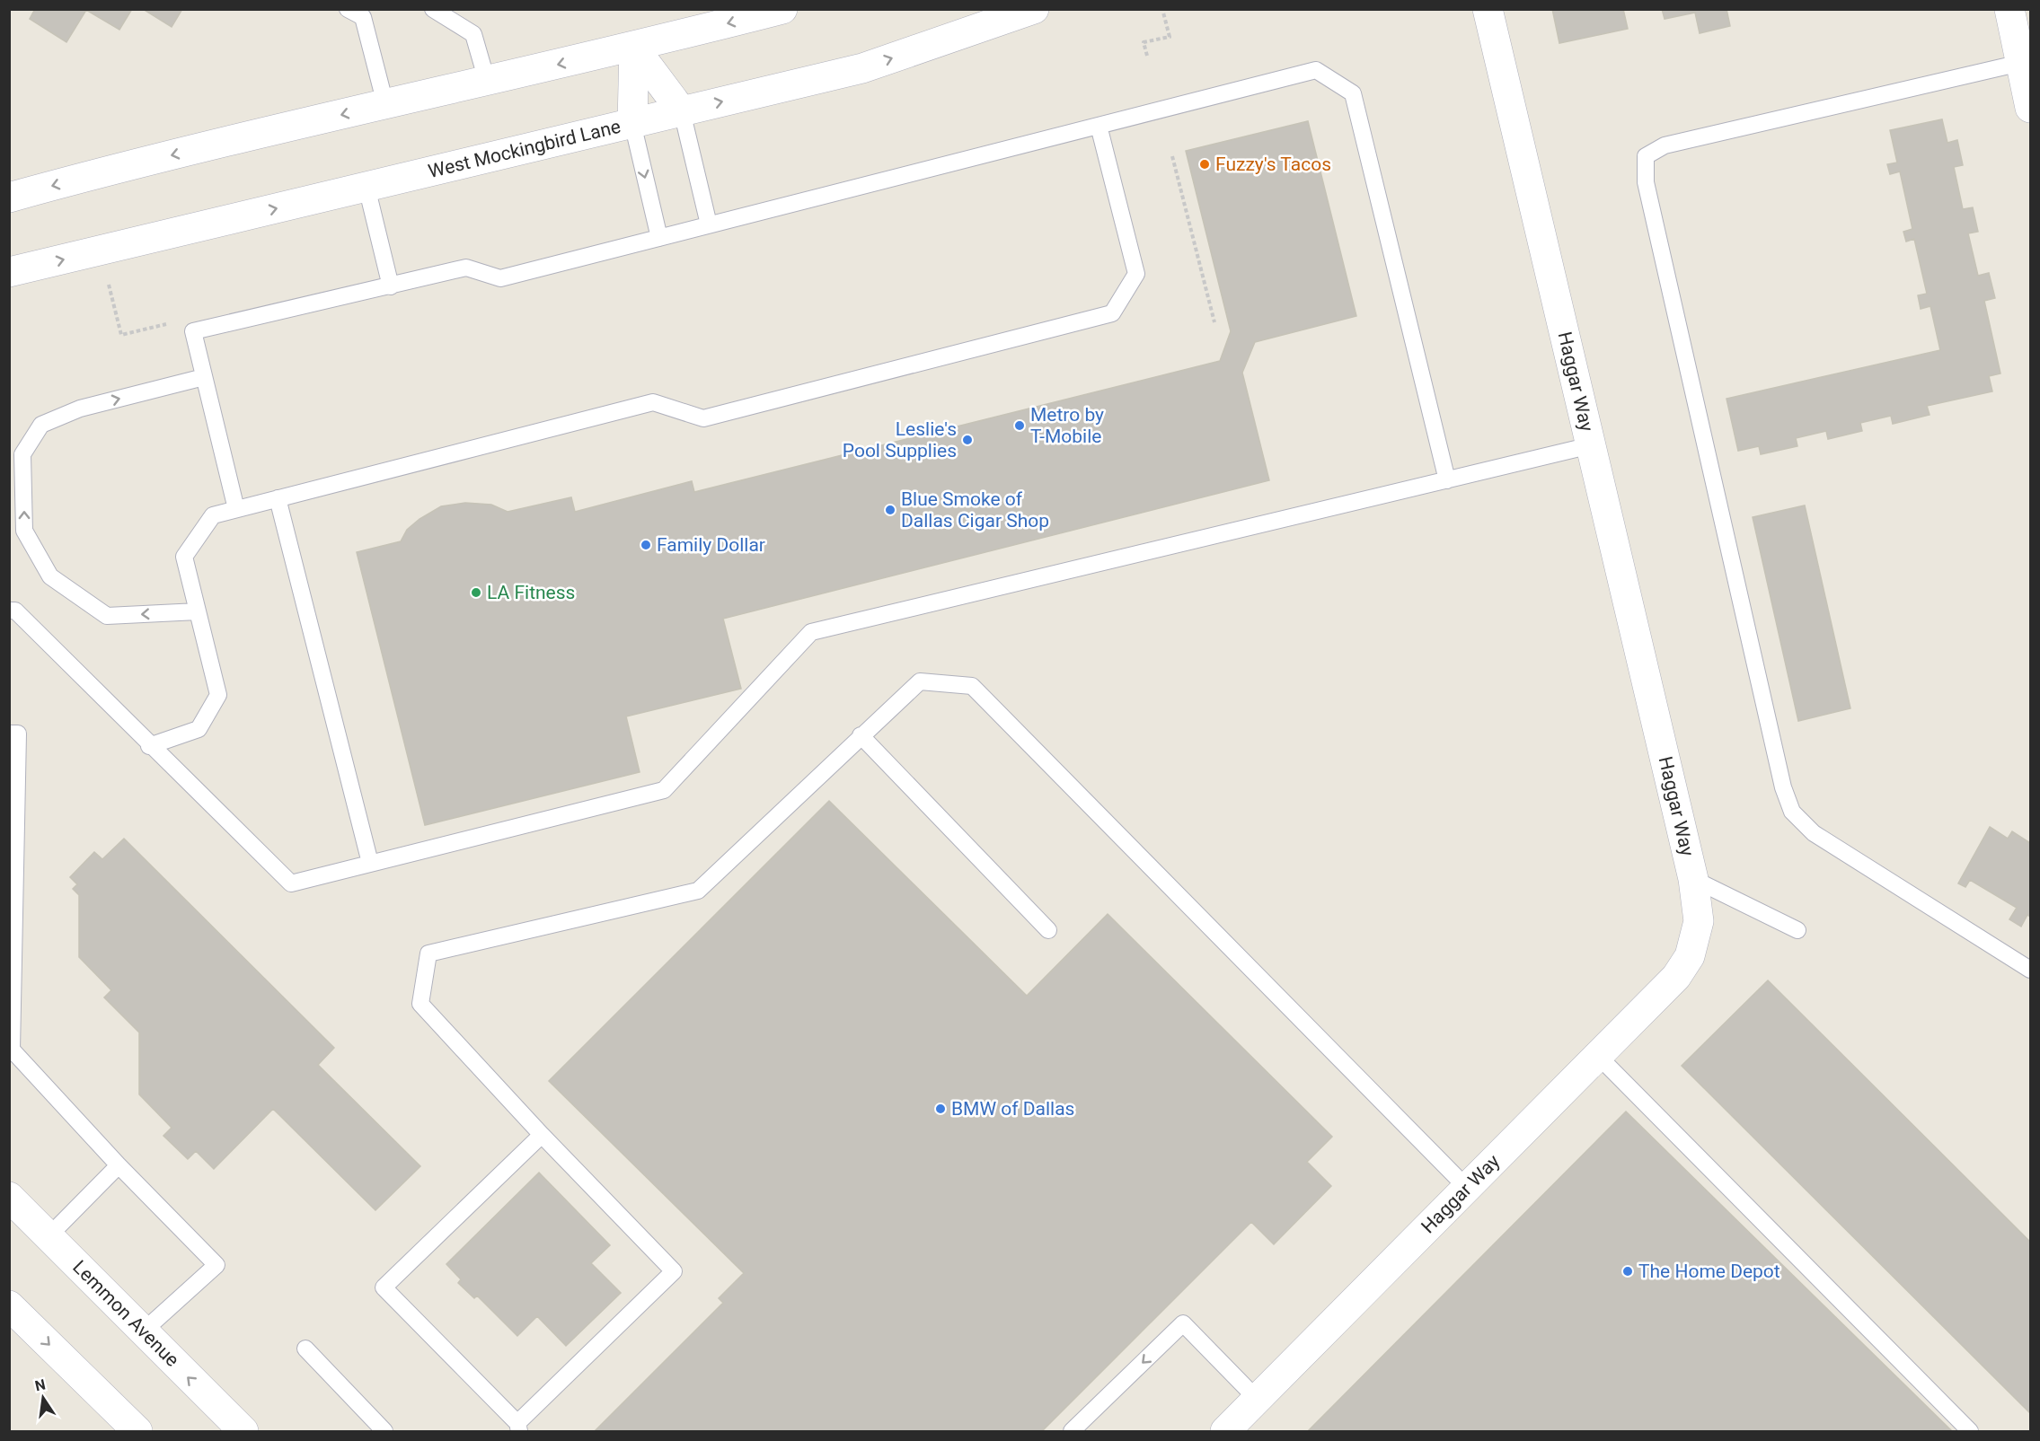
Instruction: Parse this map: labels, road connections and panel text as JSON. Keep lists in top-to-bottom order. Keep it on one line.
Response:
{"streets":{"main road":["West Mockingbird Lane","Haggar Way","Lemmon Avenue"]},"places":["Fuzzy's Tacos","Metro by T-Mobile","Leslie's Pool Supplies","Blue Smoke of Dallas Cigar Shop","Family Dollar","LA Fitness","BMW of Dallas","The Home Depot"],"north":"top"}
